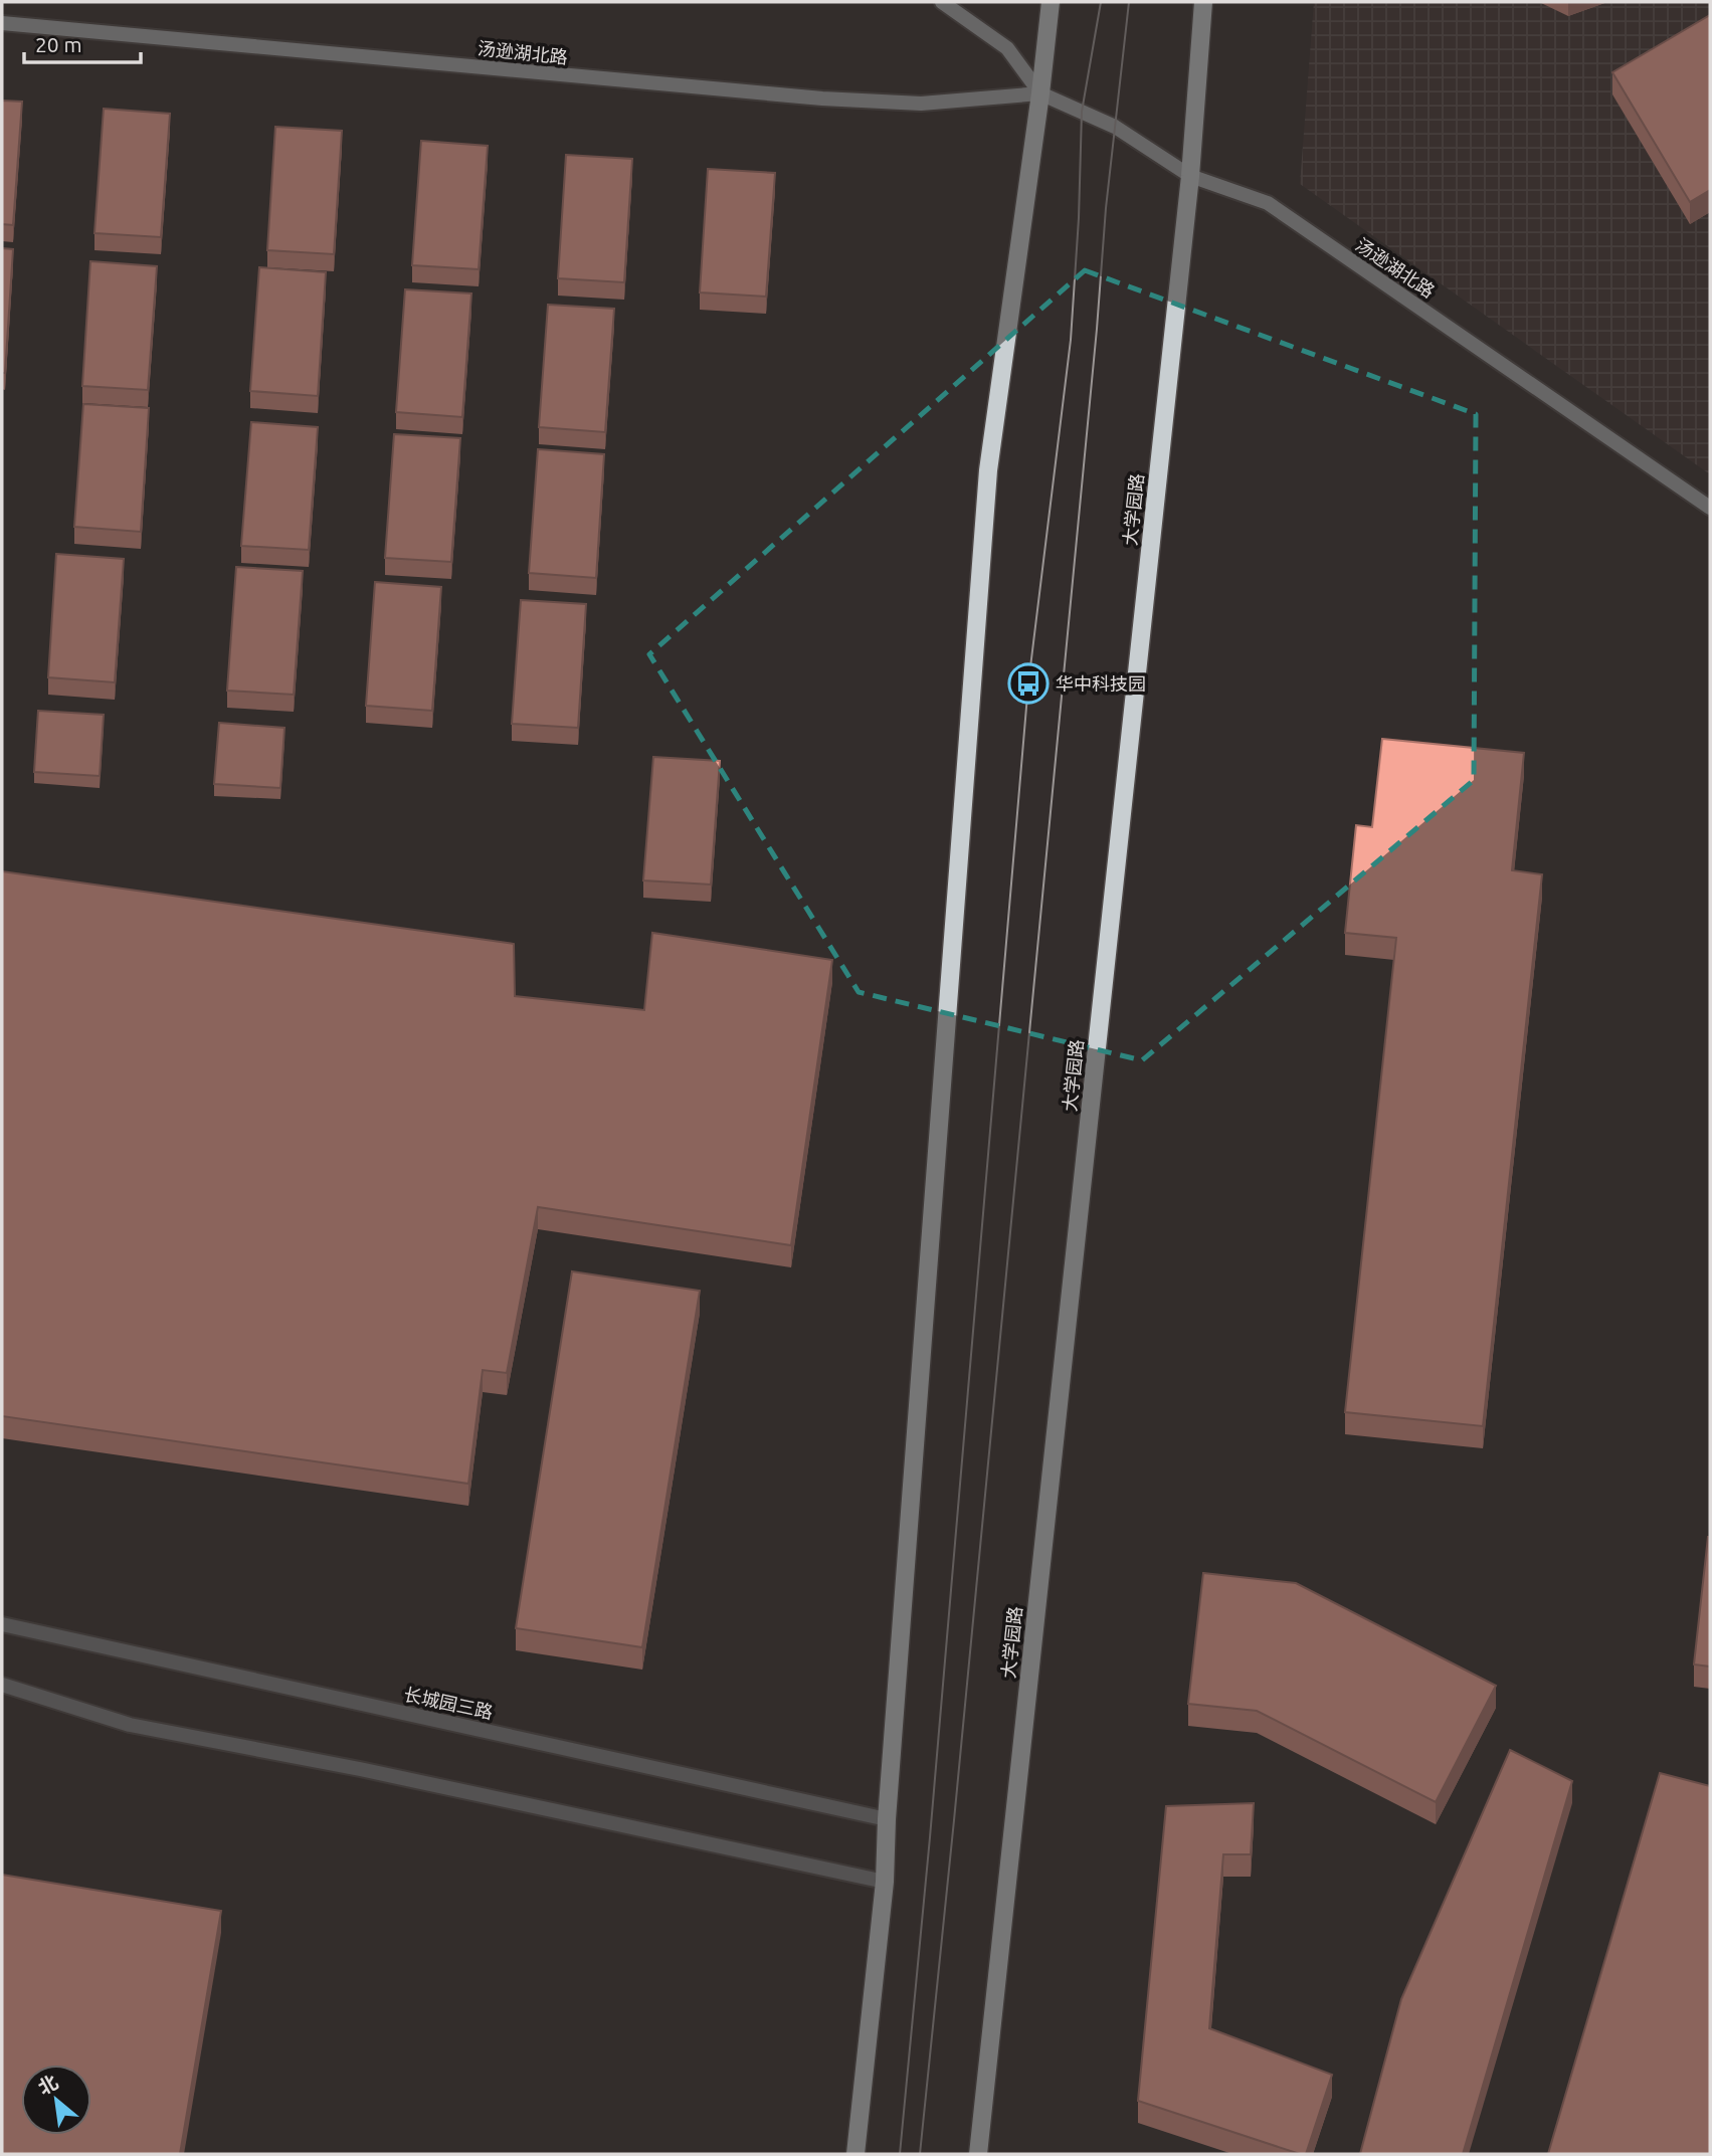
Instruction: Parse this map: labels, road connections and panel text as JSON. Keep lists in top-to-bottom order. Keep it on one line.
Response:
{"streets":{"main road":["汤逊湖北路","大学园路"],"street":["长城园三路"]},"crossings":[["汤逊湖北路","大学园路"]],"places":{"bus stop":["华中科技园"]},"scale_bar":"20 m","north":"top left"}
